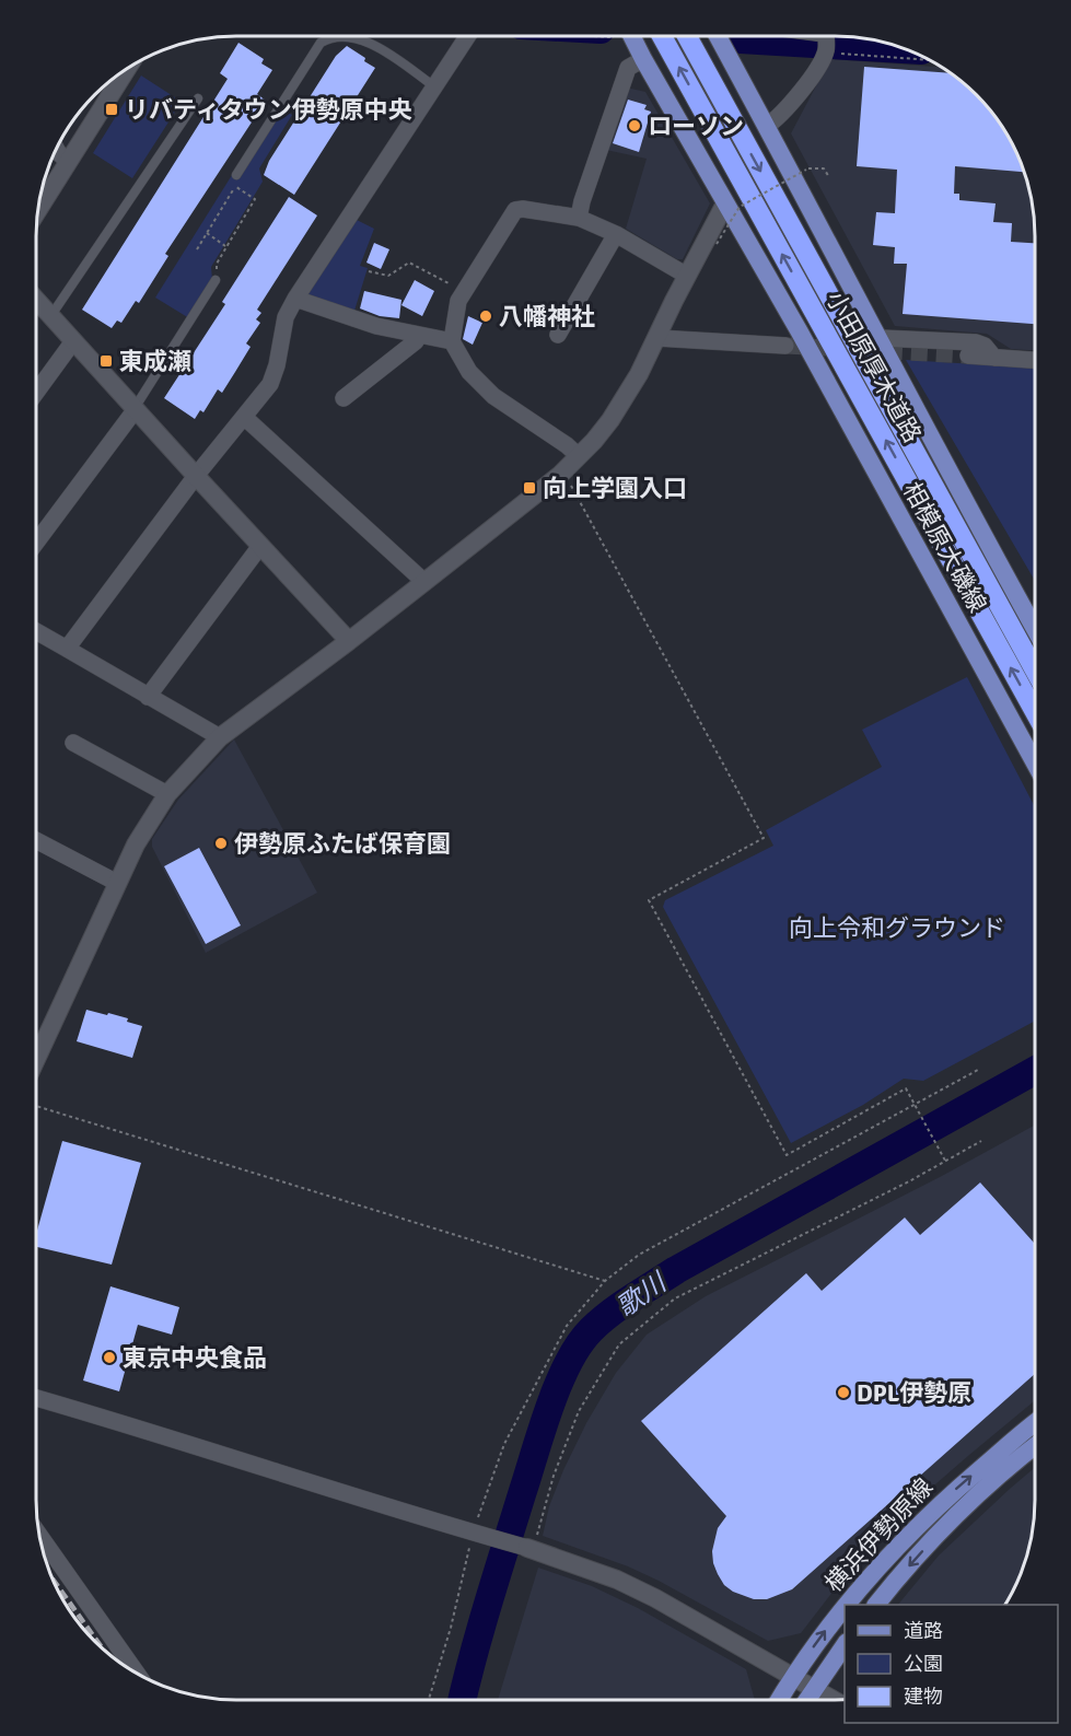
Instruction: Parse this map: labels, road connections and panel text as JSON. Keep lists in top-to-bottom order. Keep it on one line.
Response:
{"streets":{"highway":["小田原厚木道路"],"main road":["相模原大磯線","横浜伊勢原線"]},"water":["歌川"],"parks":["向上令和グラウンド"],"places":{"transit":["リバティタウン伊勢原中央","東成瀬","向上学園入口"],"other":["ローソン","八幡神社","伊勢原ふたば保育園","東京中央食品","DPL伊勢原"]},"legend":["道路","公園","建物"]}
